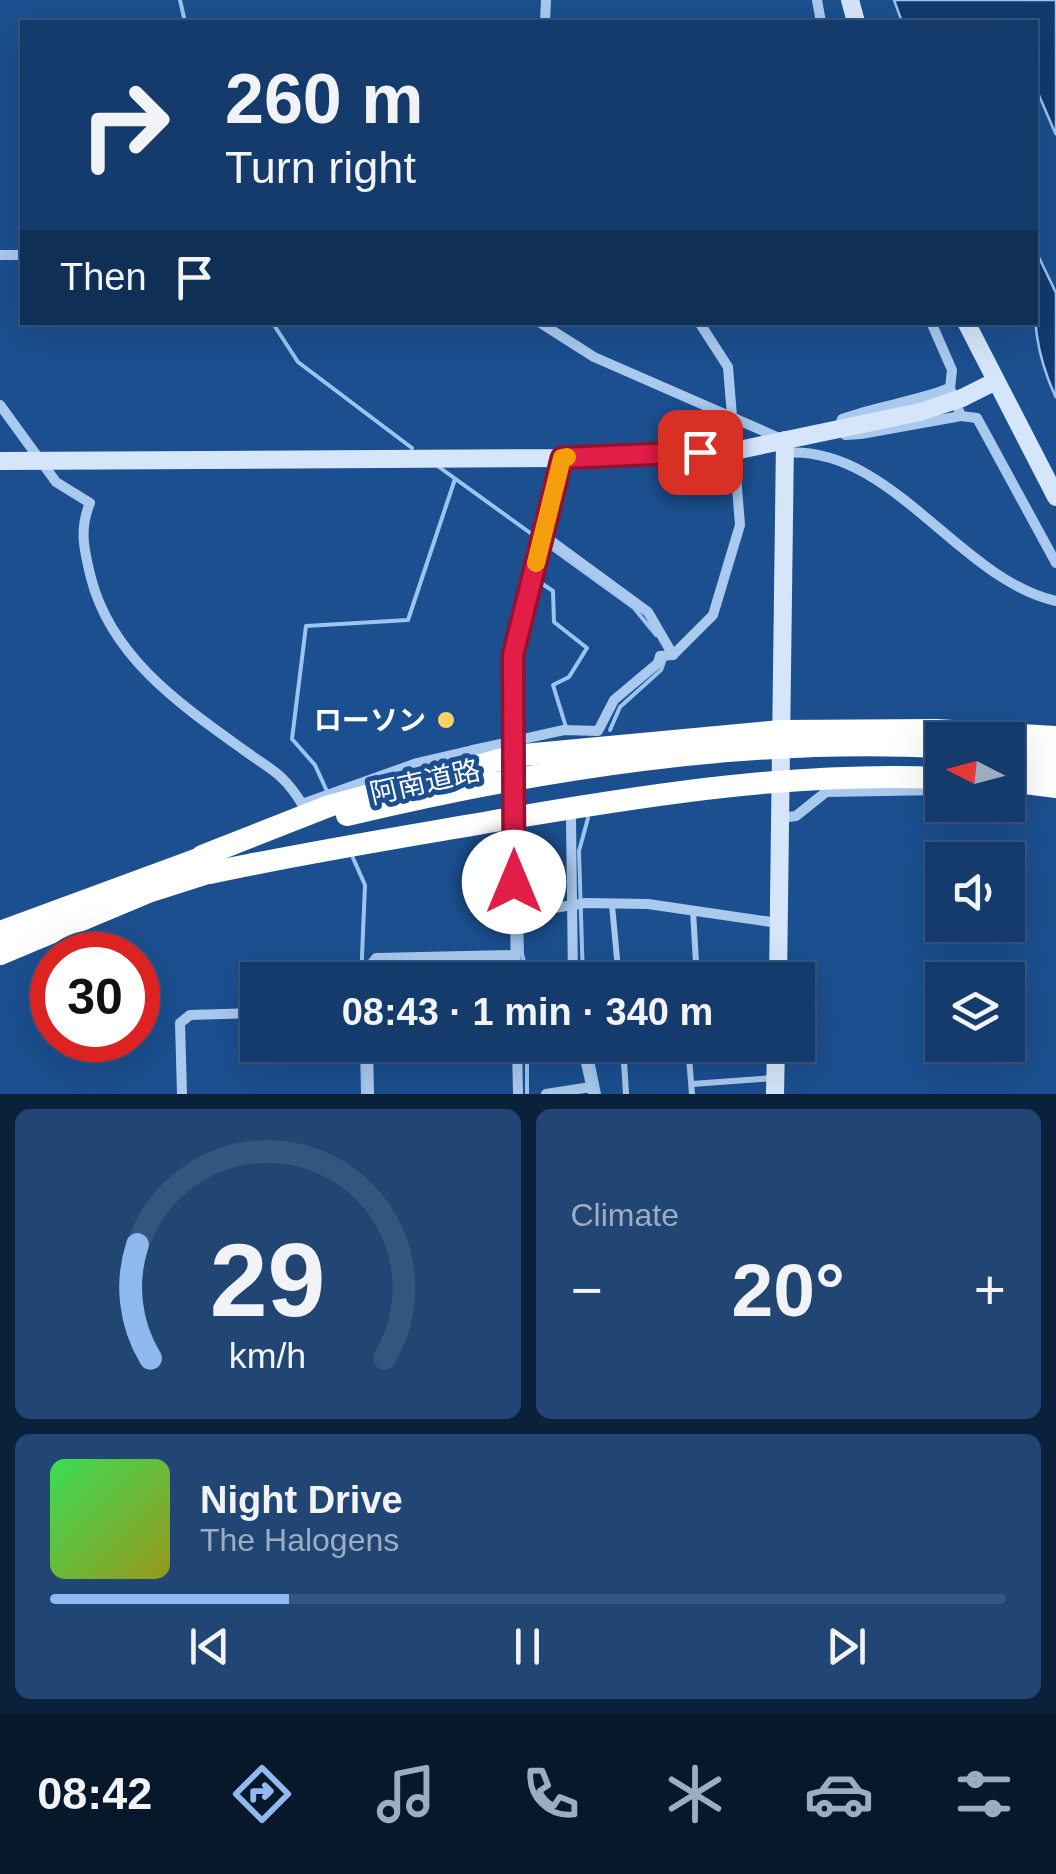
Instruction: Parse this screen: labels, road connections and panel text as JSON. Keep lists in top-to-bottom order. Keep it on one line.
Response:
{"streets":{"highway":["阿南道路"]},"places":["ローソン"],"north":"left","page":{"turn":["260 m","Turn right"],"then":"Then","limit":"30","trip":"08:43 · 1 min · 340 m","tile":"Climate","heat":["−","20°","+"],"song":["Night Drive","The Halogens"],"tabs":"08:42","gauge":["29","km/h"]}}
